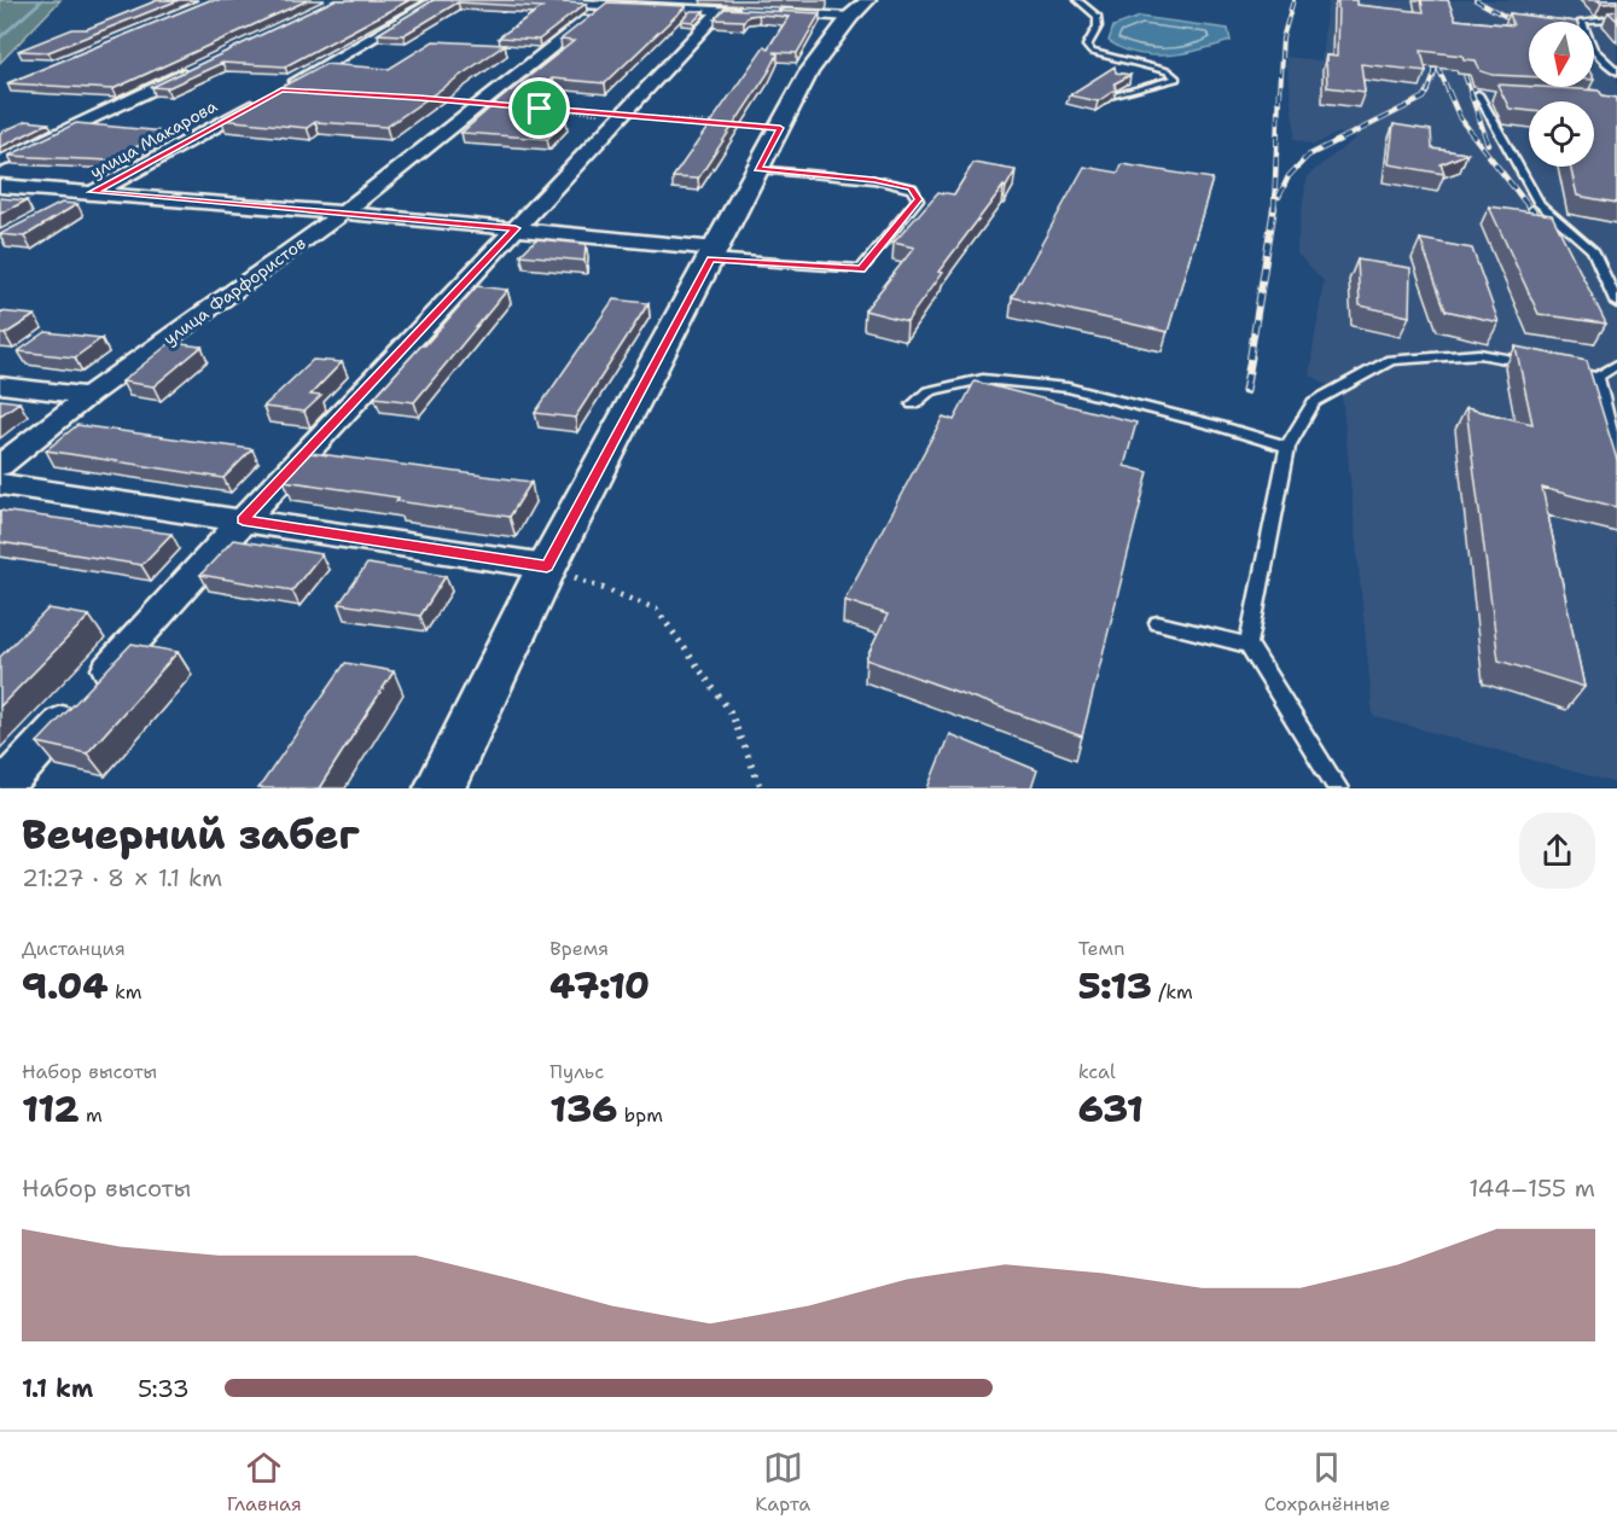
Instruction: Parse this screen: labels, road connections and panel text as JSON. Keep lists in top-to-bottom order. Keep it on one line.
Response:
{"streets":{"street":["улица Макарова","улица Фарфористов"]},"north":"bottom","page":{"heading":["Вечерний забег","21:27 · 8 × 1.1 km"],"stats":[["Дистанция","9.04 km"],["Время","47:10"],["Темп","5:13 /km"],["Набор высоты","112 m"],["Пульс","136 bpm"],["kcal","631"]],"chart":["Набор высоты","144–155 m"],"list":[{"name":"1.1 km","note":"5:33"}],"tabs":["Главная","Карта","Сохранённые"]}}
